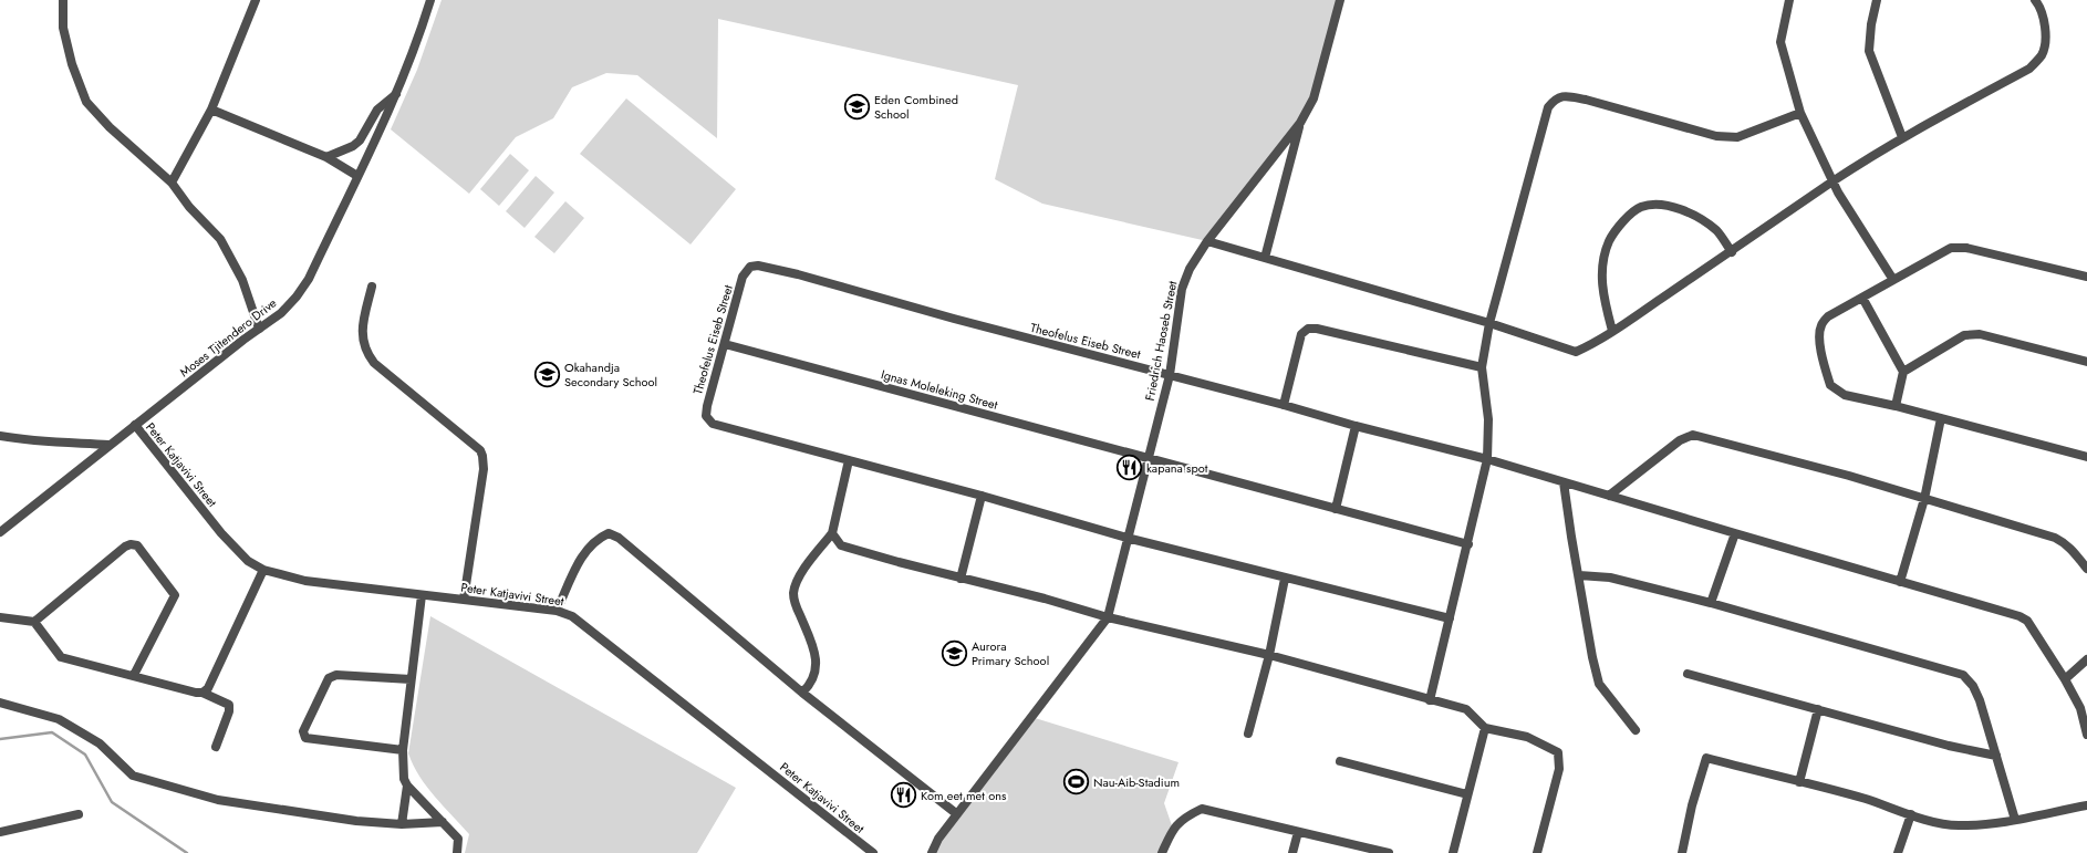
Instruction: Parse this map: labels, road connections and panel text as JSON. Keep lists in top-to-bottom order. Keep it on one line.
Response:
{"streets":{"street":["Moses Tjitendero Drive","Theofelus Eiseb Street","Friedrich Haoseb Street","Ignas Moleleking Street","Peter Katjavivi Street"]},"crossings":[["Moses Tjitendero Drive","Peter Katjavivi Street"],["Theofelus Eiseb Street","Friedrich Haoseb Street"],["Theofelus Eiseb Street","Ignas Moleleking Street"],["Friedrich Haoseb Street","Ignas Moleleking Street"]],"places":{"school or university":["Eden Combined School","Okahandja Secondary School","Aurora Primary School"],"restaurant":["kapana spot","Kom eet met ons"],"sports":["Nau-Aib-Stadium"]}}
